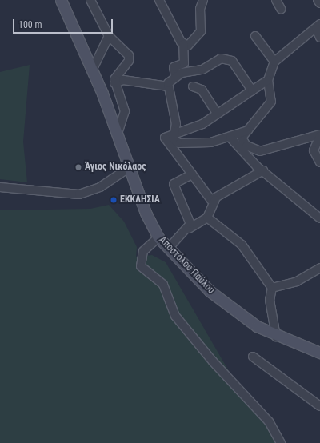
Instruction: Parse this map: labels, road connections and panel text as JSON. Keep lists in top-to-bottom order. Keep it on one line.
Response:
{"streets":{"street":["Αποστόλου Παύλου"]},"places":["Άγιος Νικόλαος","ΕΚΚΛΗΣΙΑ"],"scale_bar":"100 m"}
